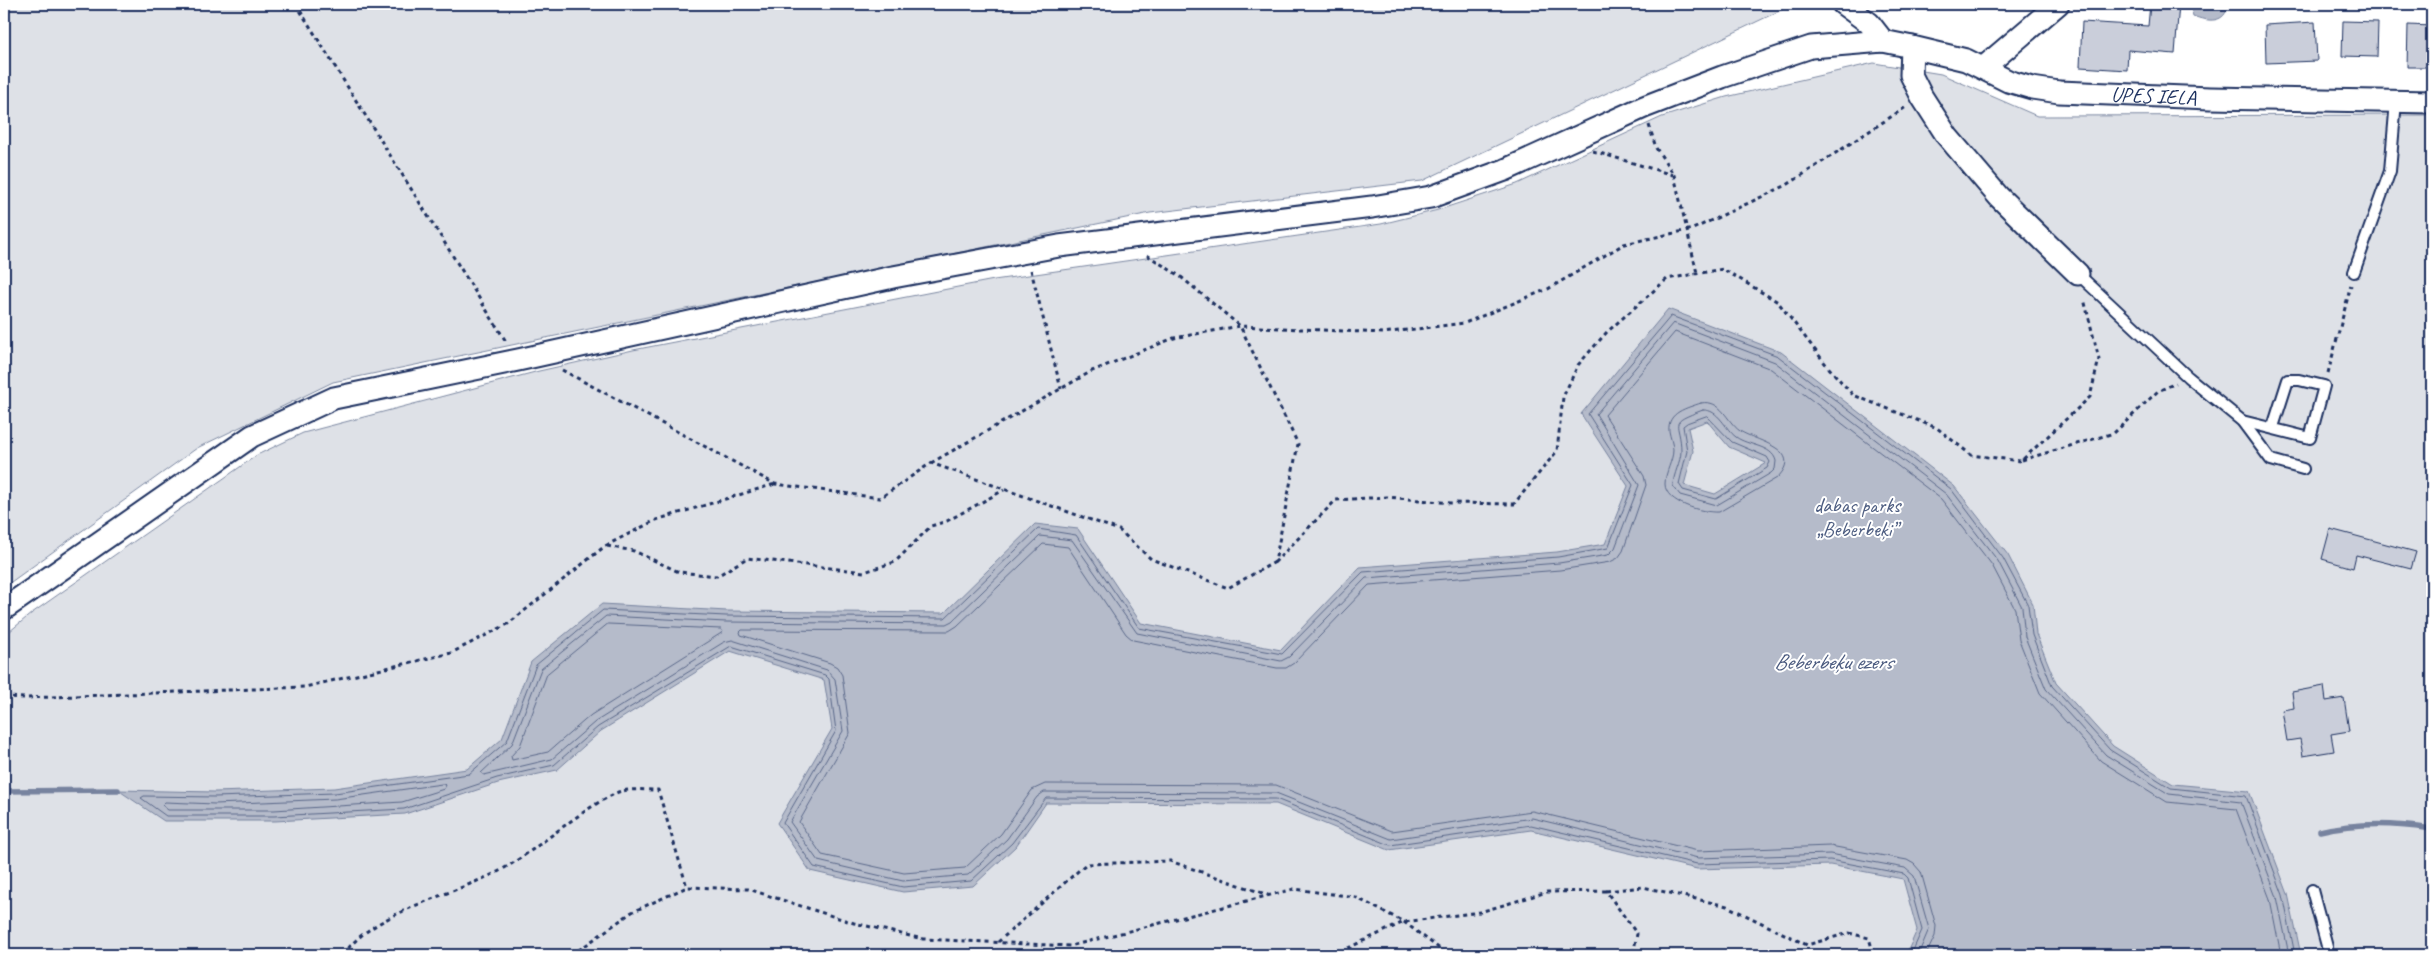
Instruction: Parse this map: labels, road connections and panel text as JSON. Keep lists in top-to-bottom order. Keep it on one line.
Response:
{"streets":{"street":["UPES IELA"]},"water":["Beberbeķu ezers"],"parks":["dabas parks „Beberbeķi”"]}
